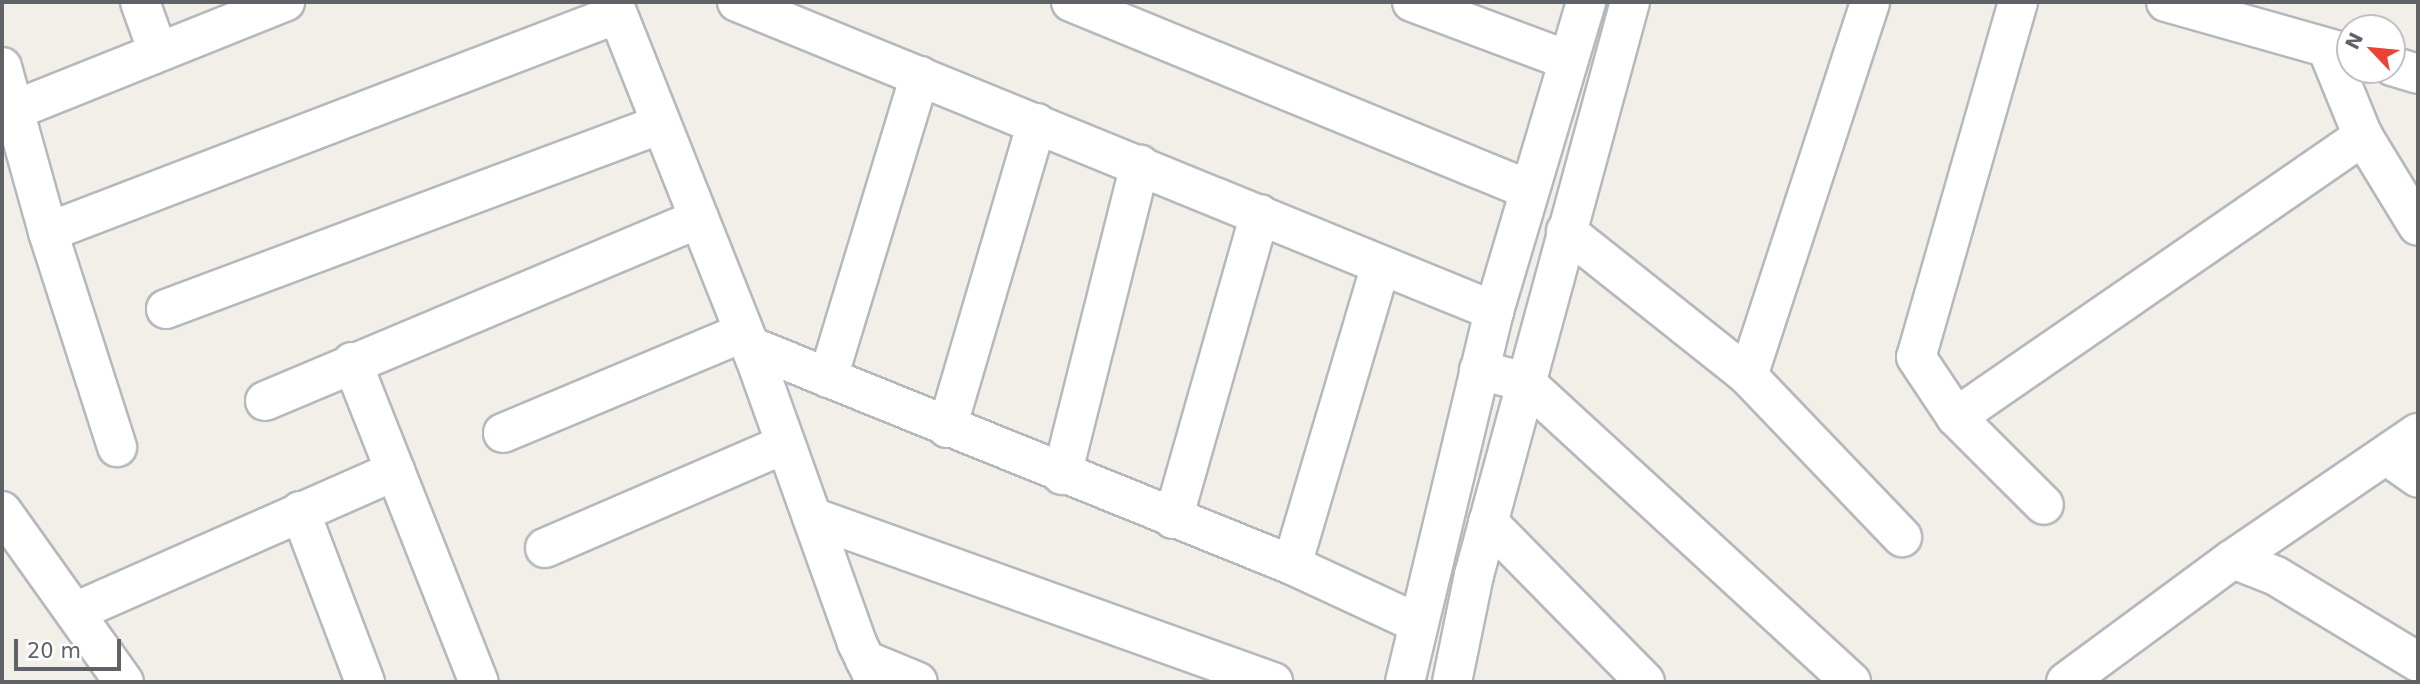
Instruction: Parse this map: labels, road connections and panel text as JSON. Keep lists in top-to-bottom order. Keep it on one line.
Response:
{"scale_bar":"20 m","north":"top left"}
